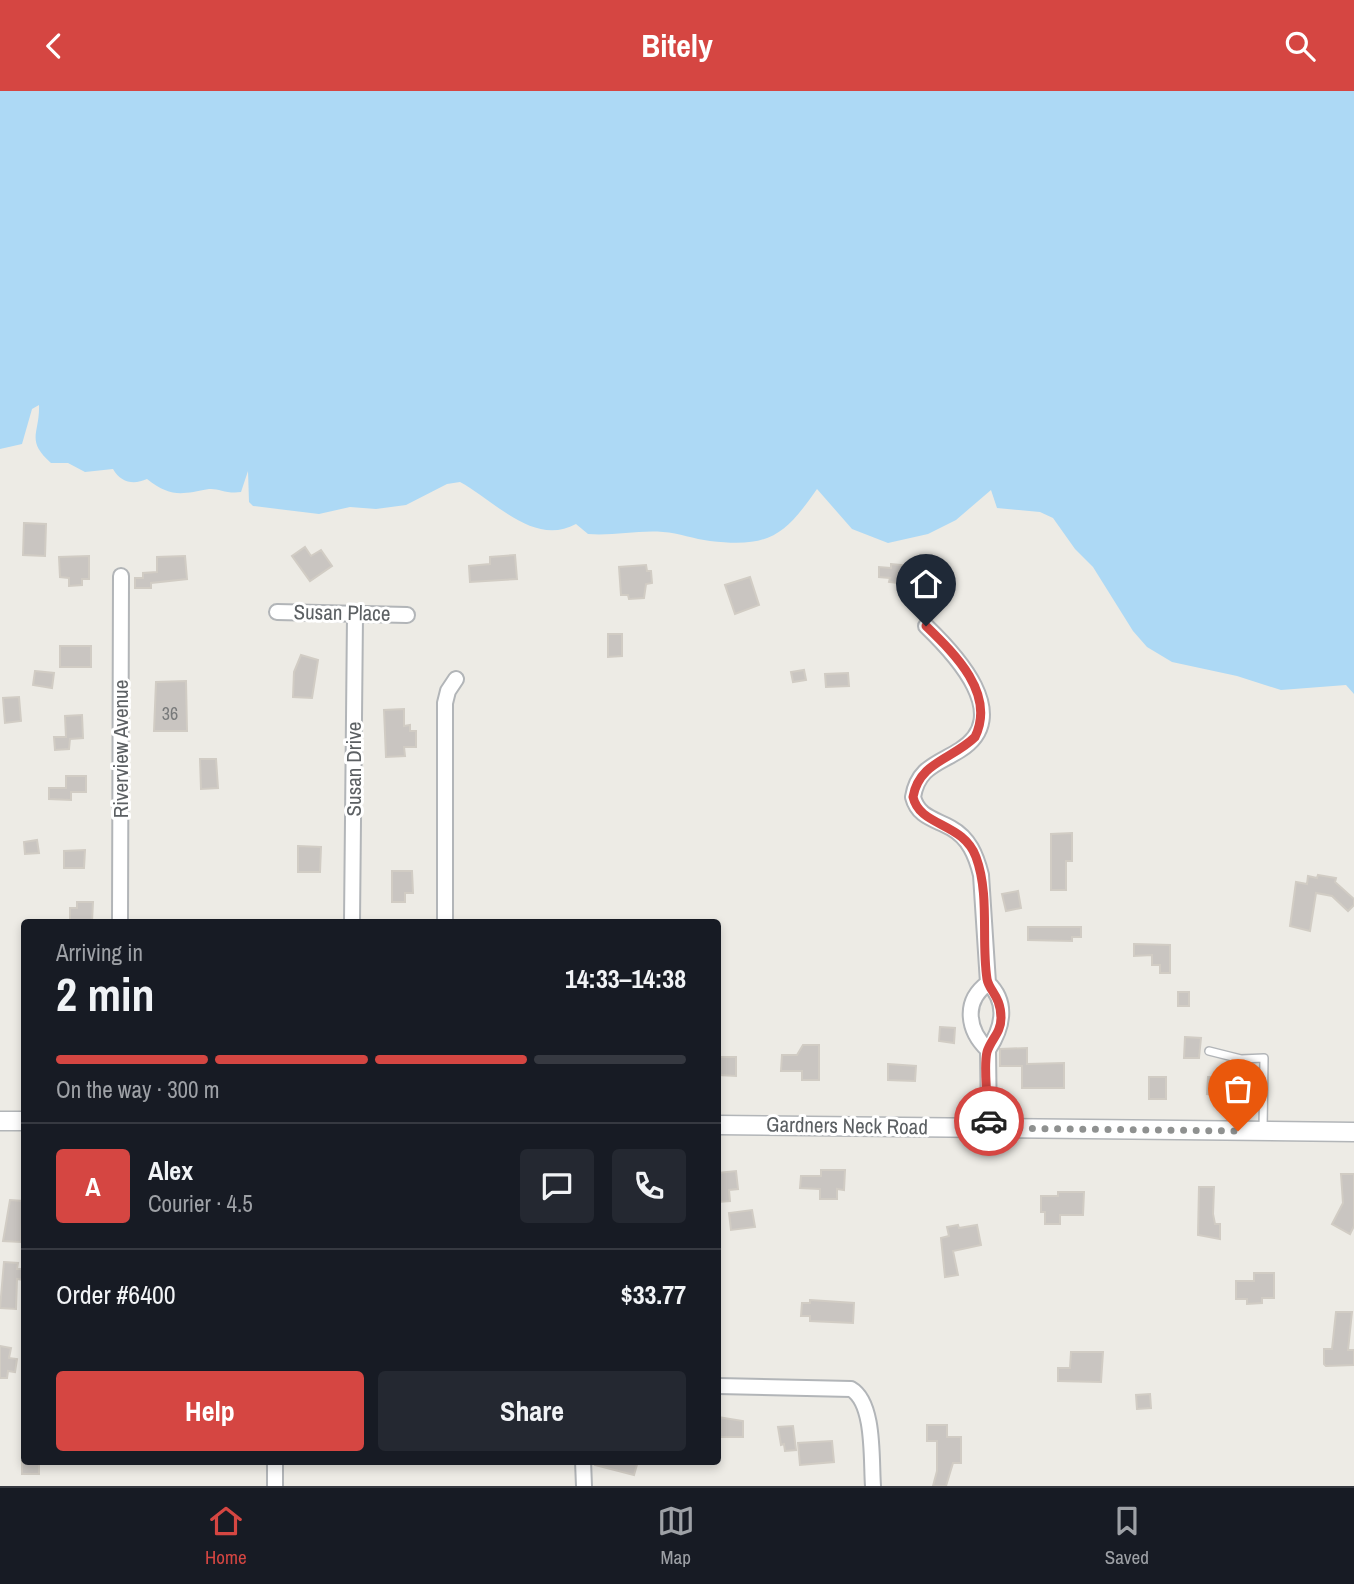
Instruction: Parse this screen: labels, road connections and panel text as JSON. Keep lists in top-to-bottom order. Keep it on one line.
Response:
{"streets":{"street":["Susan Place","Riverview Avenue","Susan Drive","Gardners Neck Road"]},"crossings":[["Susan Place","Susan Drive"]],"house_numbers":["36"],"page":{"header":"Bitely","heading":["2 min","Arriving in","14:33–14:38"],"panel":["Alex","Courier · 4.5","Order #6400","$33.77"],"bar":"On the way · 300 m","round":"A","buttons":["Help","Share"],"tabs":["Home","Map","Saved"]}}
